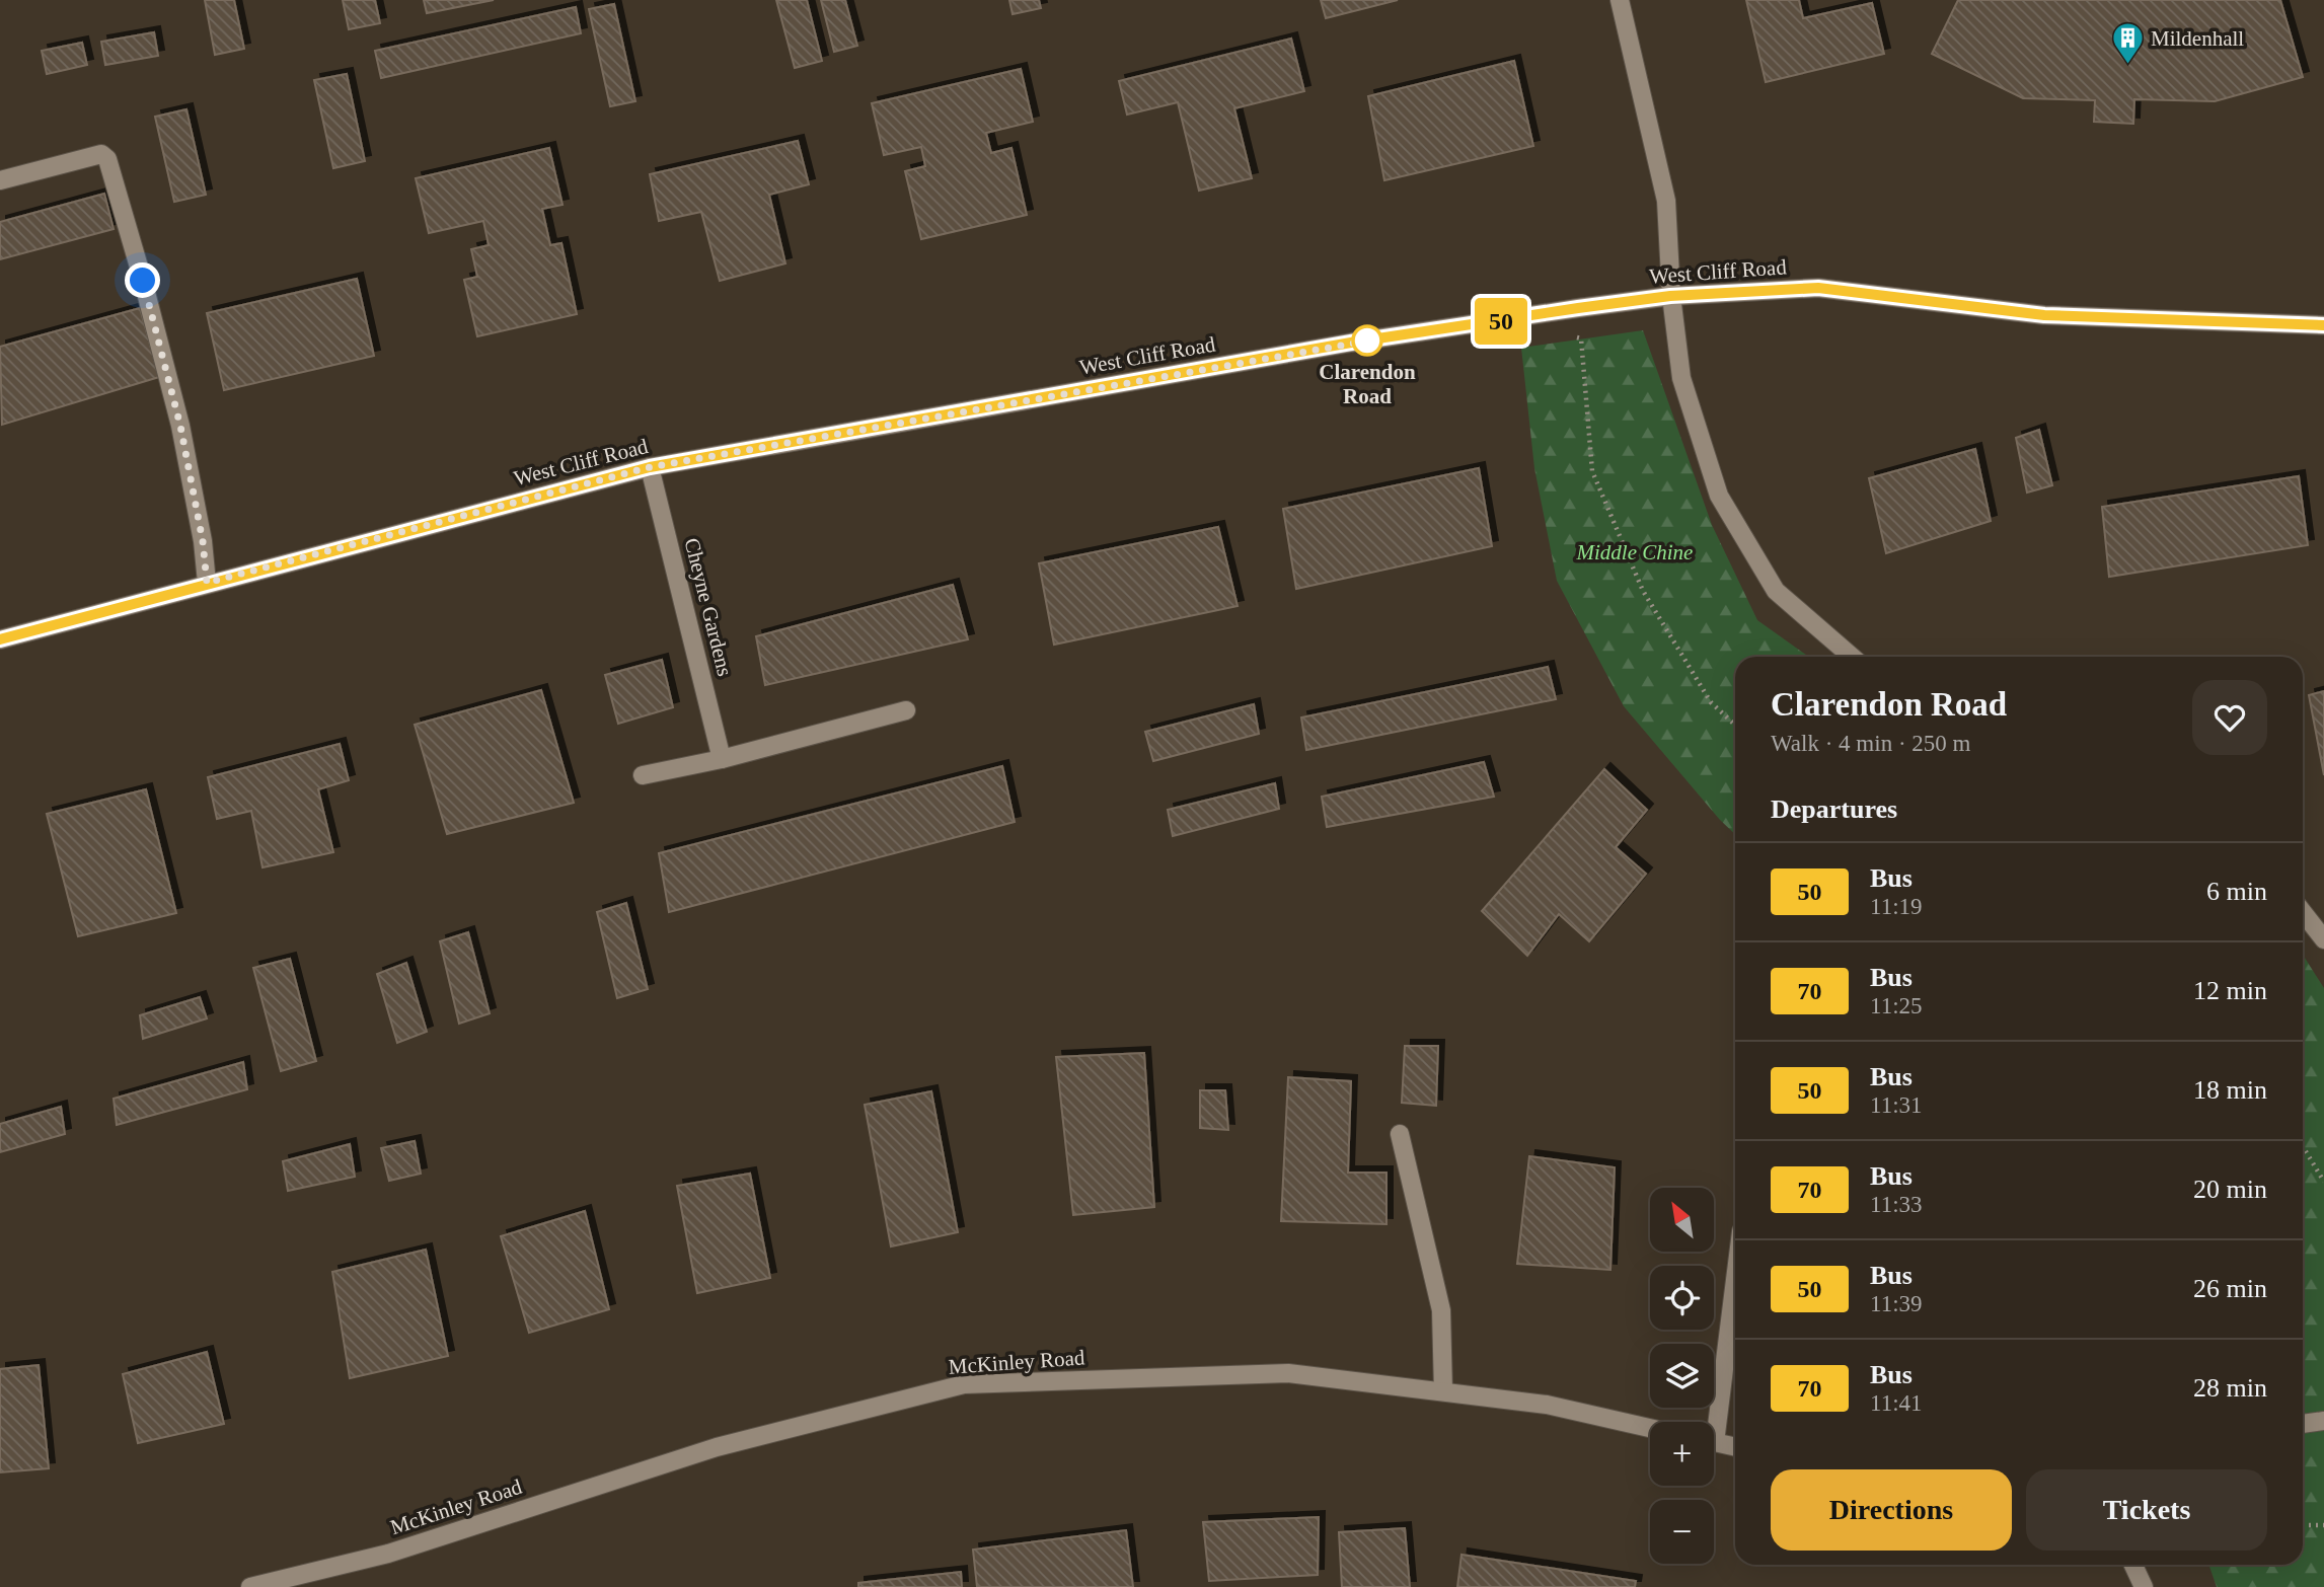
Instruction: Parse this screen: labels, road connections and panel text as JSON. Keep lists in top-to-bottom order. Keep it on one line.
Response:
{"streets":{"street":["West Cliff Road","Cheyne Gardens","McKinley Road"]},"crossings":[["West Cliff Road","Cheyne Gardens"]],"parks":["Middle Chine"],"places":{"building":["Mildenhall"],"other":["Clarendon Road"]},"lines":["bus line 50"],"north":"top left","page":{"on_map":"50","heading":[["Clarendon Road","Walk · 4 min · 250 m"],"Departures"],"list":[{"mark":"50","name":"Bus","note":"11:19","value":"6 min"},{"mark":"70","name":"Bus","note":"11:25","value":"12 min"},{"mark":"50","name":"Bus","note":"11:31","value":"18 min"},{"mark":"70","name":"Bus","note":"11:33","value":"20 min"},{"mark":"50","name":"Bus","note":"11:39","value":"26 min"},{"mark":"70","name":"Bus","note":"11:41","value":"28 min"}],"map_buttons":["+","−"],"buttons":["Directions","Tickets"]}}
